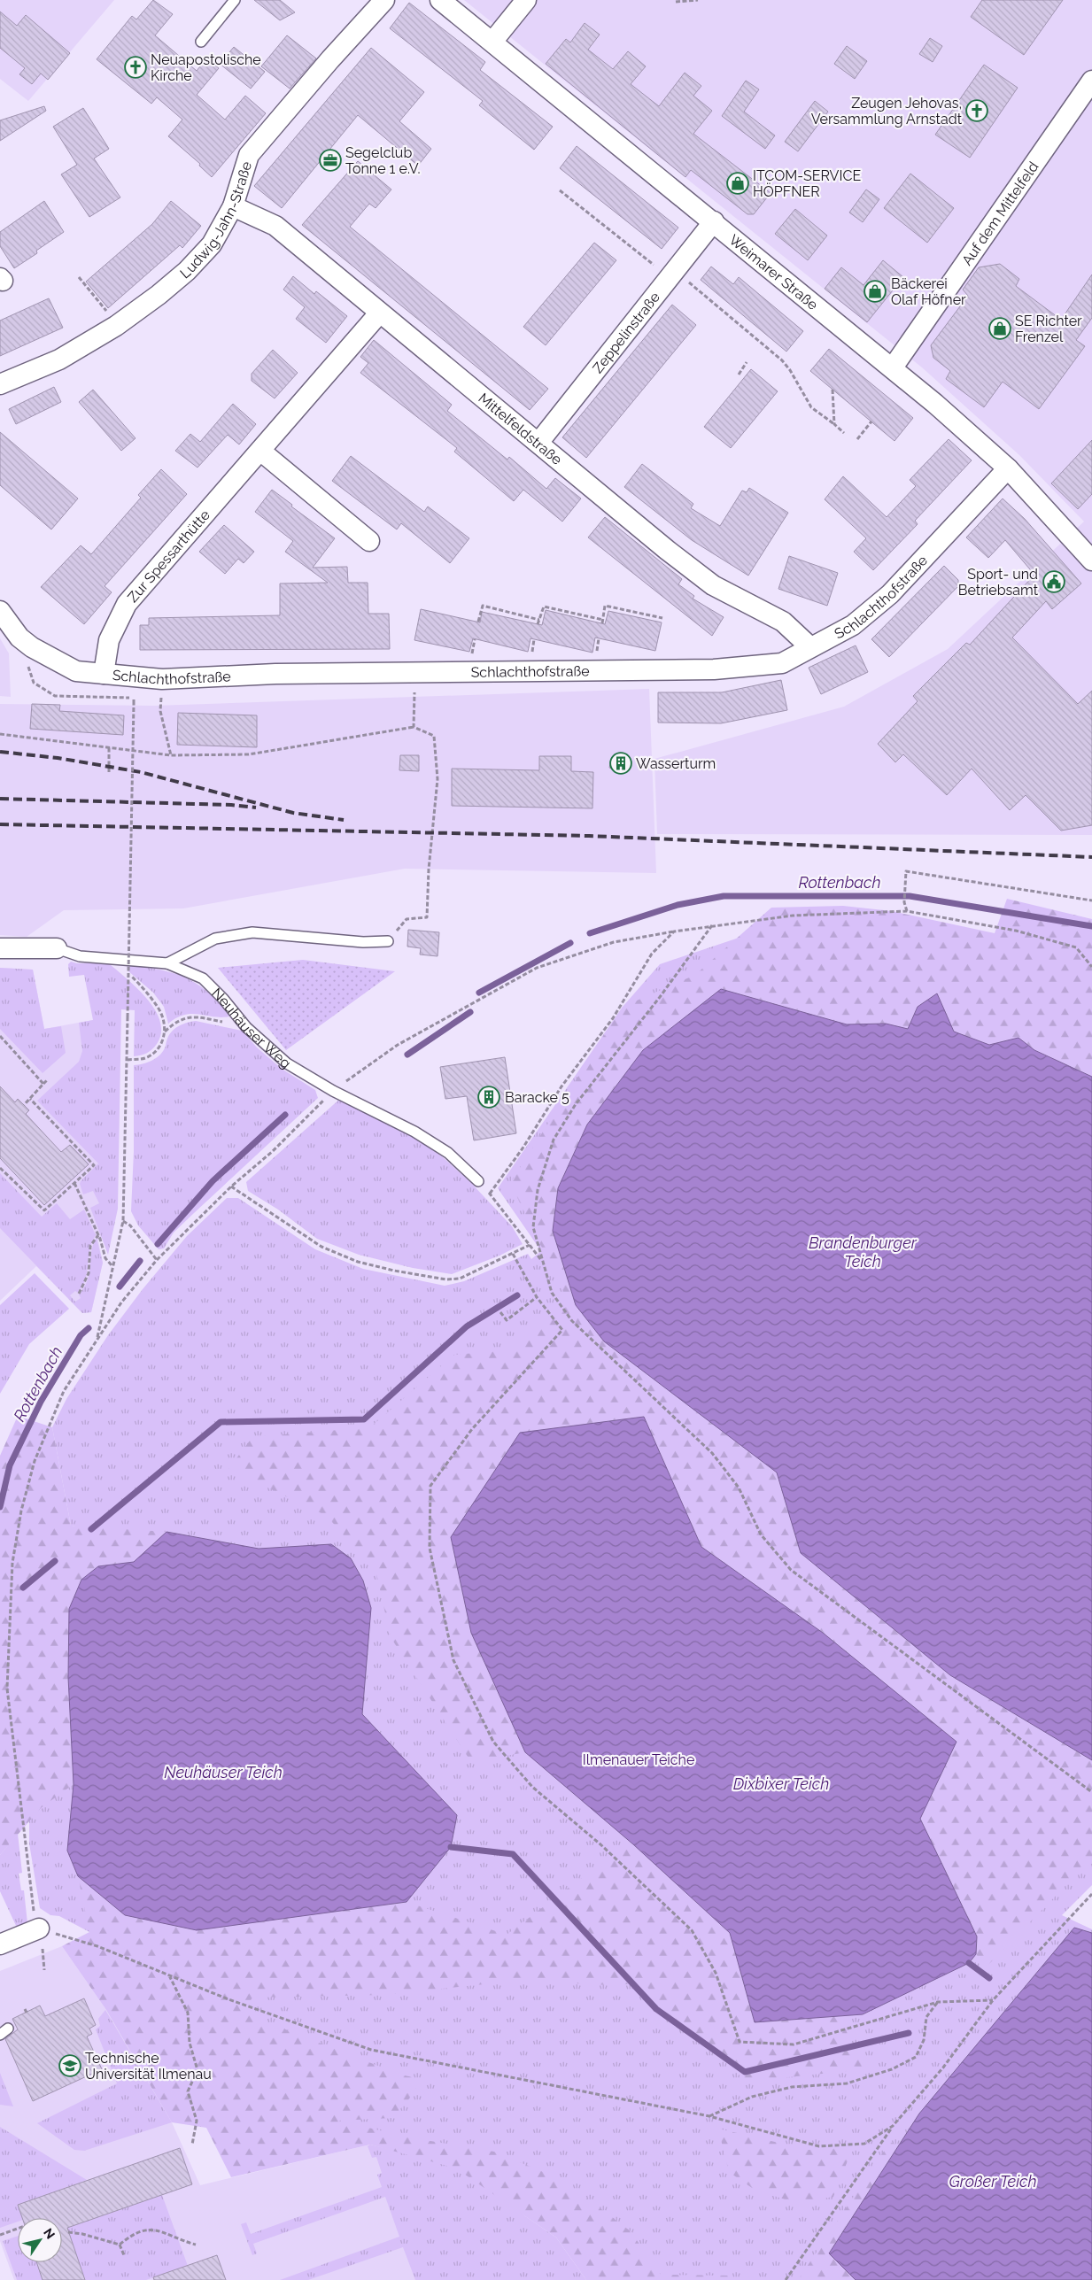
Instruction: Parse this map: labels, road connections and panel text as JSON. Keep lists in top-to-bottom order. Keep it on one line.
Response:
{"streets":{"street":["Auf dem Mittelfeld","Ludwig-Jahn-Straße","Weimarer Straße","Zeppelinstraße","Mittelfeldstraße","Zur Spessarthütte","Schlachthofstraße","Neuhäuser Weg"]},"crossings":[["Auf dem Mittelfeld","Weimarer Straße"],["Ludwig-Jahn-Straße","Mittelfeldstraße"],["Weimarer Straße","Zeppelinstraße"],["Weimarer Straße","Schlachthofstraße"],["Zeppelinstraße","Mittelfeldstraße"],["Mittelfeldstraße","Zur Spessarthütte"],["Mittelfeldstraße","Schlachthofstraße"],["Zur Spessarthütte","Schlachthofstraße"]],"water":["Rottenbach","Brandenburger Teich","Neuhäuser Teich","Dixbixer Teich","Großer Teich"],"parks":["Ilmenauer Teiche"],"places":{"church":["Neuapostolische Kirche","Zeugen Jehovas, Versammlung Arnstadt"],"office":["Segelclub Tonne 1 e.V."],"shop":["ITCOM-SERVICE HÖPFNER","Bäckerei Olaf Höfner","SE Richter Frenzel"],"public building":["Sport- und Betriebsamt"],"building":["Wasserturm","Baracke 5"],"school or university":["Technische Universität Ilmenau"]},"north":"top right"}
